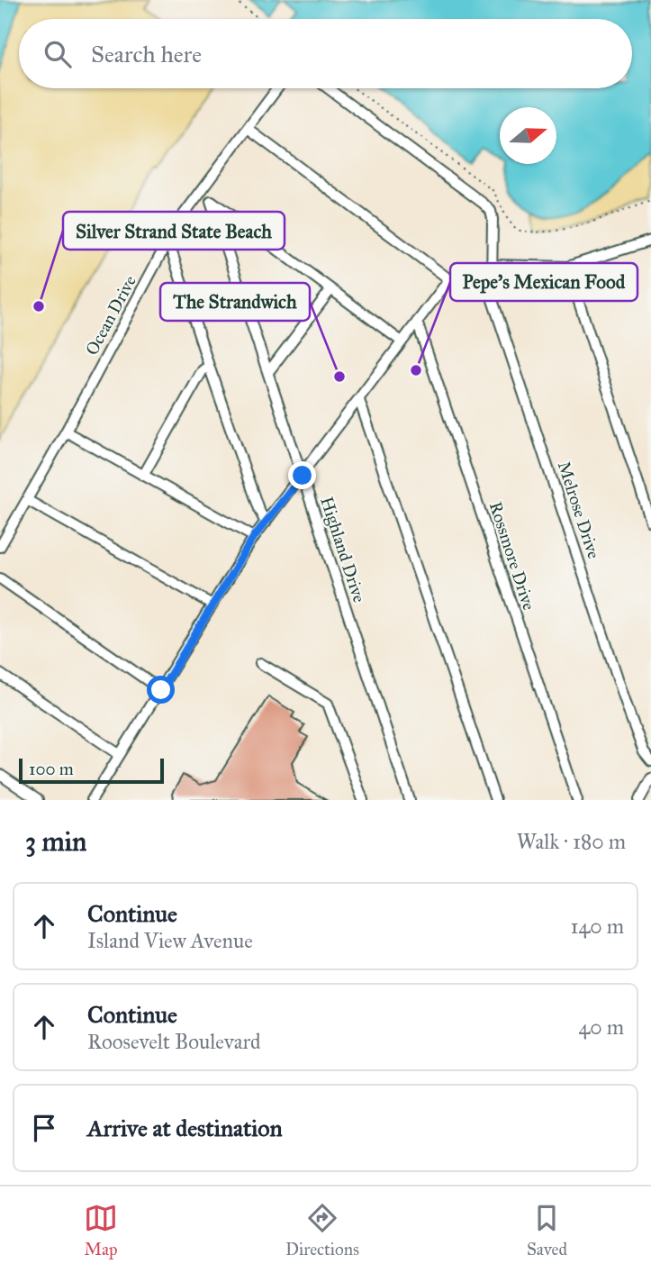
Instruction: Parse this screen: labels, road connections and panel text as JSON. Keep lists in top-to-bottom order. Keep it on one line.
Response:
{"streets":{"street":["Ocean Drive","Melrose Drive","Highland Drive","Rossmore Drive"]},"places":["Silver Strand State Beach","Pepe's Mexican Food","The Strandwich"],"scale_bar":"100 m","north":"right","page":{"search":"Search here","scale":"100 m","heading":["3 min","Walk · 180 m"],"list":[["Continue","Island View Avenue","140 m"],["Continue","Roosevelt Boulevard","40 m"],"Arrive at destination"],"nav":["Map","Directions","Saved"]}}
